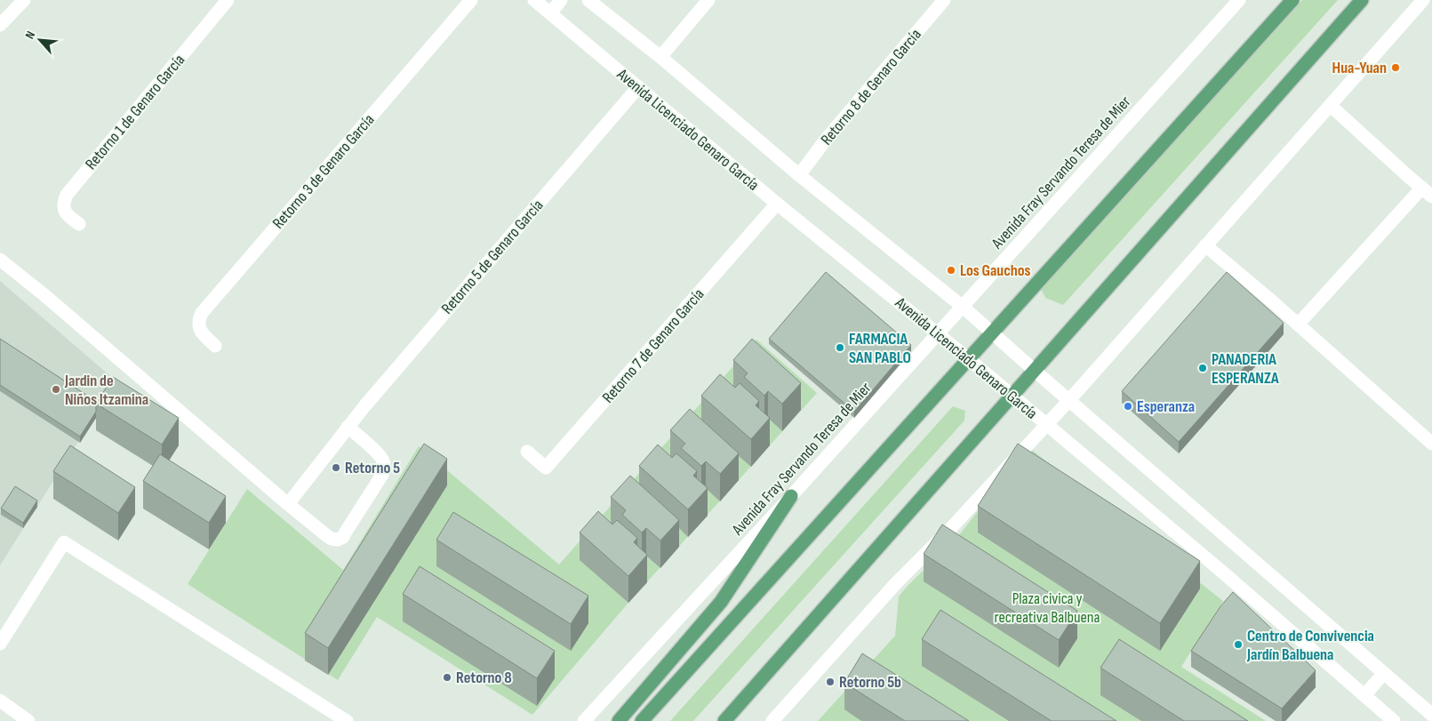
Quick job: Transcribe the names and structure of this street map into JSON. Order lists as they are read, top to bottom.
{
  "streets": {
    "street": [
      "Retorno 8 de Genaro García",
      "Retorno 1 de Genaro García",
      "Avenida Licenciado Genaro García",
      "Retorno 3 de Genaro García",
      "Avenida Fray Servando Teresa de Mier",
      "Retorno 5 de Genaro García",
      "Retorno 7 de Genaro García"
    ]
  },
  "crossings": [
    ["Avenida Licenciado Genaro García", "Avenida Fray Servando Teresa de Mier"],
    ["Avenida Licenciado Genaro García", "Retorno 5 de Genaro García"],
    ["Avenida Licenciado Genaro García", "Retorno 7 de Genaro García"]
  ],
  "parks": ["Plaza civica y recreativa Balbuena"],
  "places": [
    "Hua-Yuan",
    "Los Gauchos",
    "FARMACIA SAN PABLO",
    "PANADERIA ESPERANZA",
    "Jardin de Niños Itzamina",
    "Esperanza",
    "Retorno 5",
    "Centro de Convivencia Jardín Balbuena",
    "Retorno 8",
    "Retorno 5b"
  ],
  "north": "top left"
}
